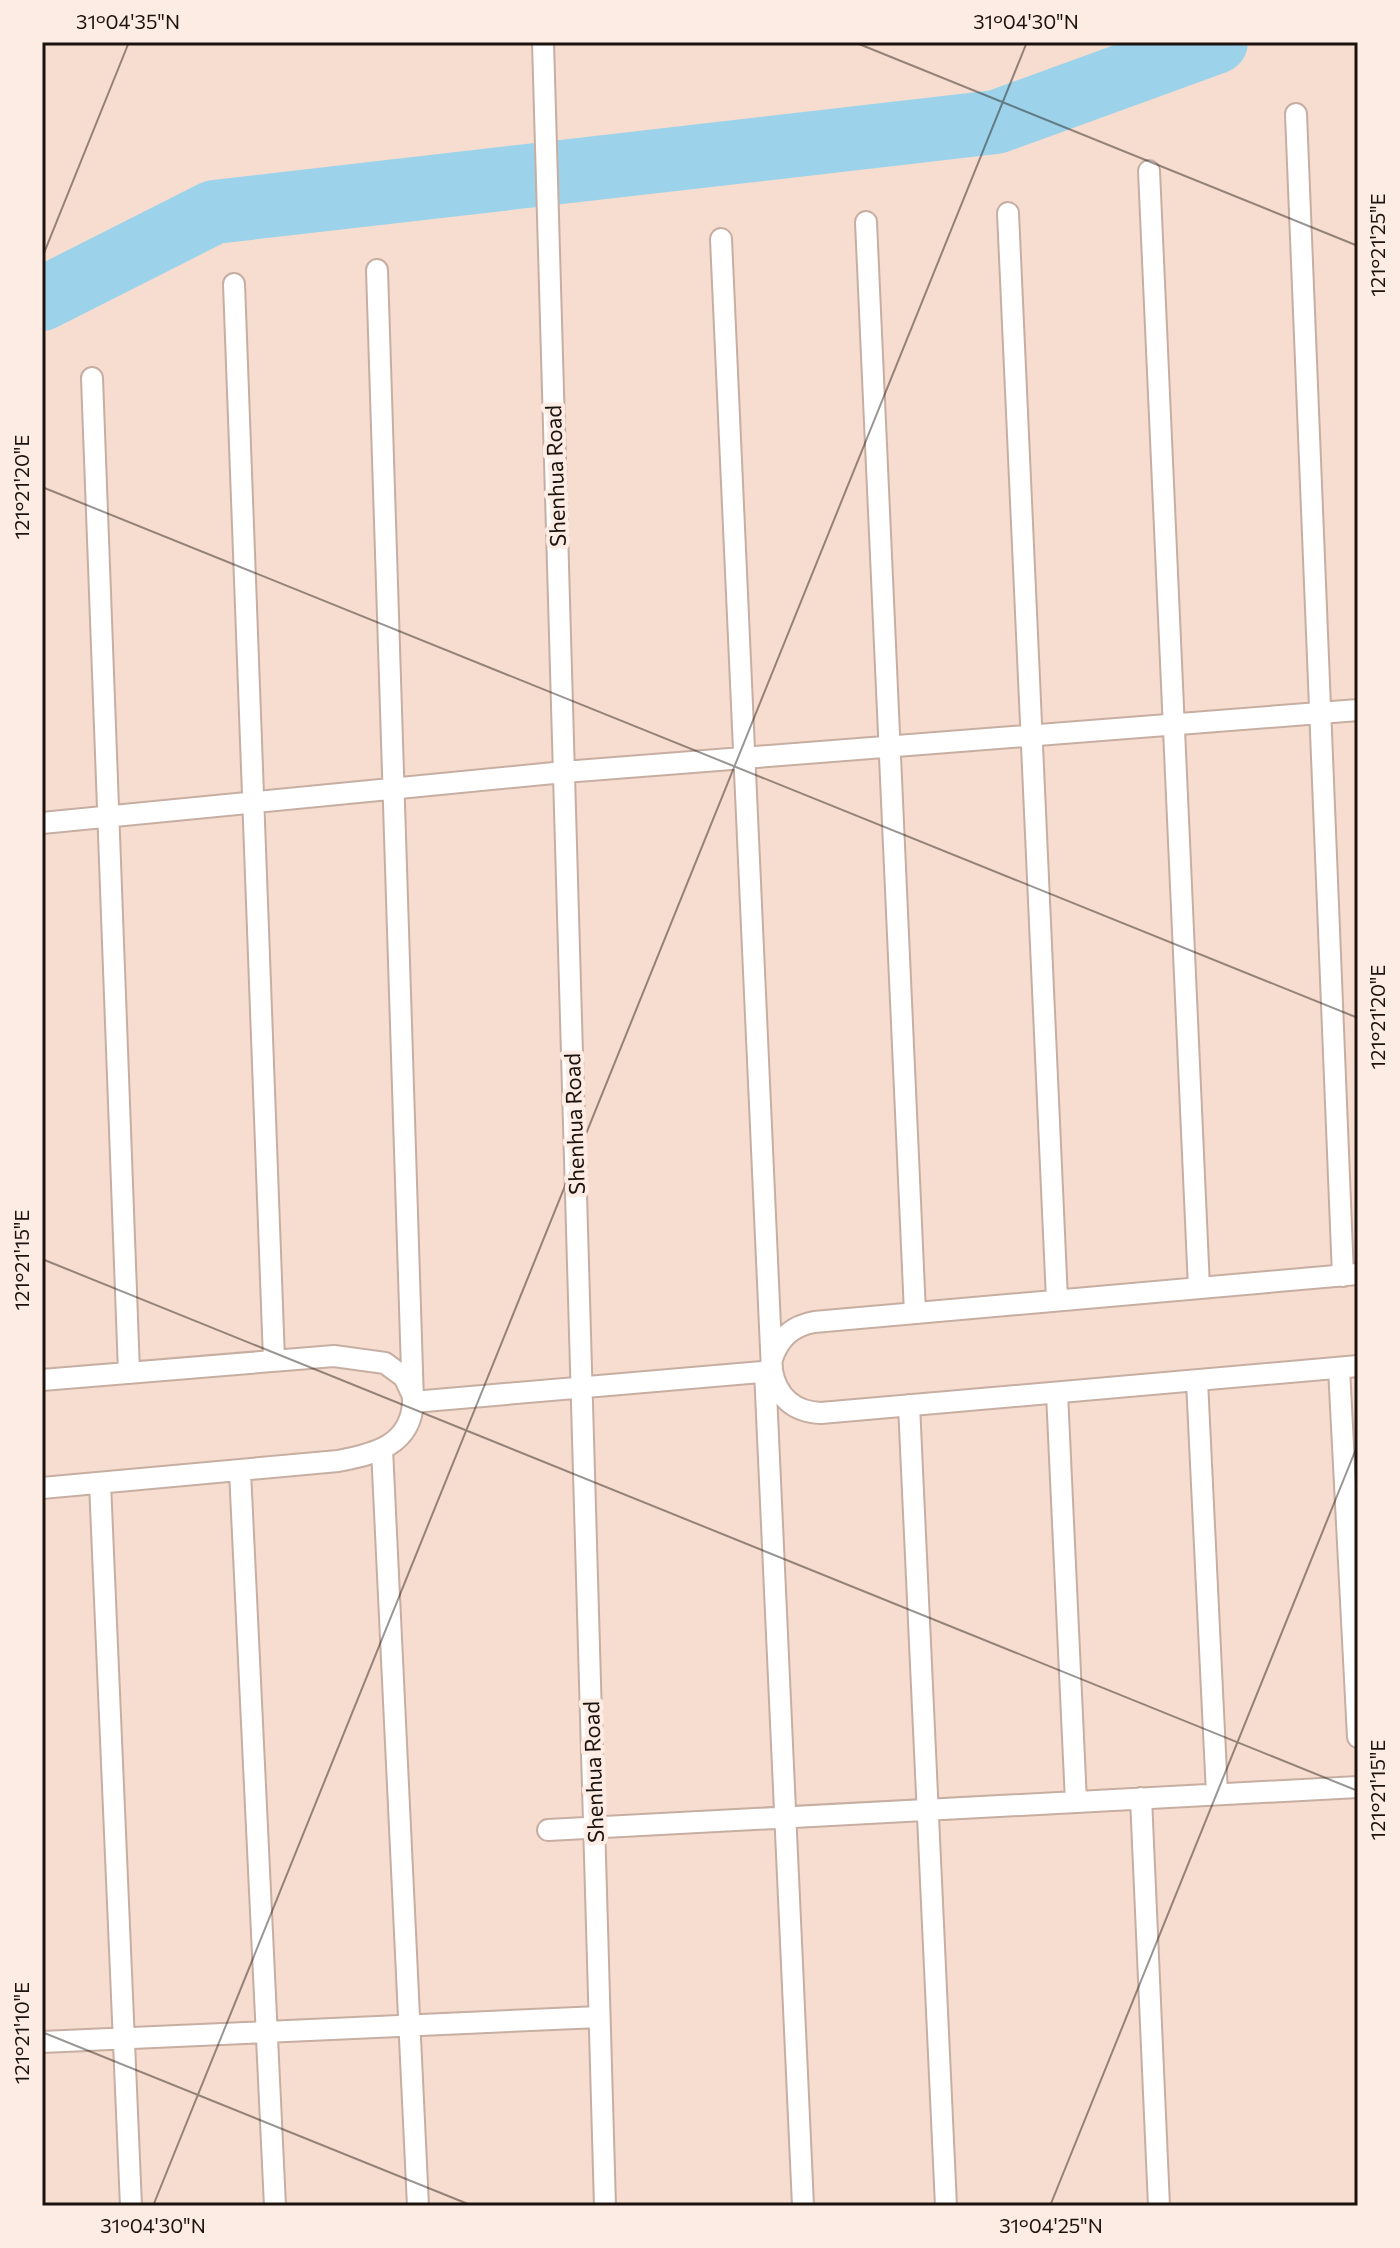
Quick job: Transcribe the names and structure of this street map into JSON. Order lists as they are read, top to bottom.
{
  "streets": {
    "lane": ["Shenhua Road"]
  },
  "coordinates": [
    "31°04'35\"N",
    "31°04'30\"N",
    "121°21'25\"E",
    "121°21'20\"E",
    "121°21'15\"E",
    "121°21'10\"E",
    "31°04'25\"N"
  ]
}
